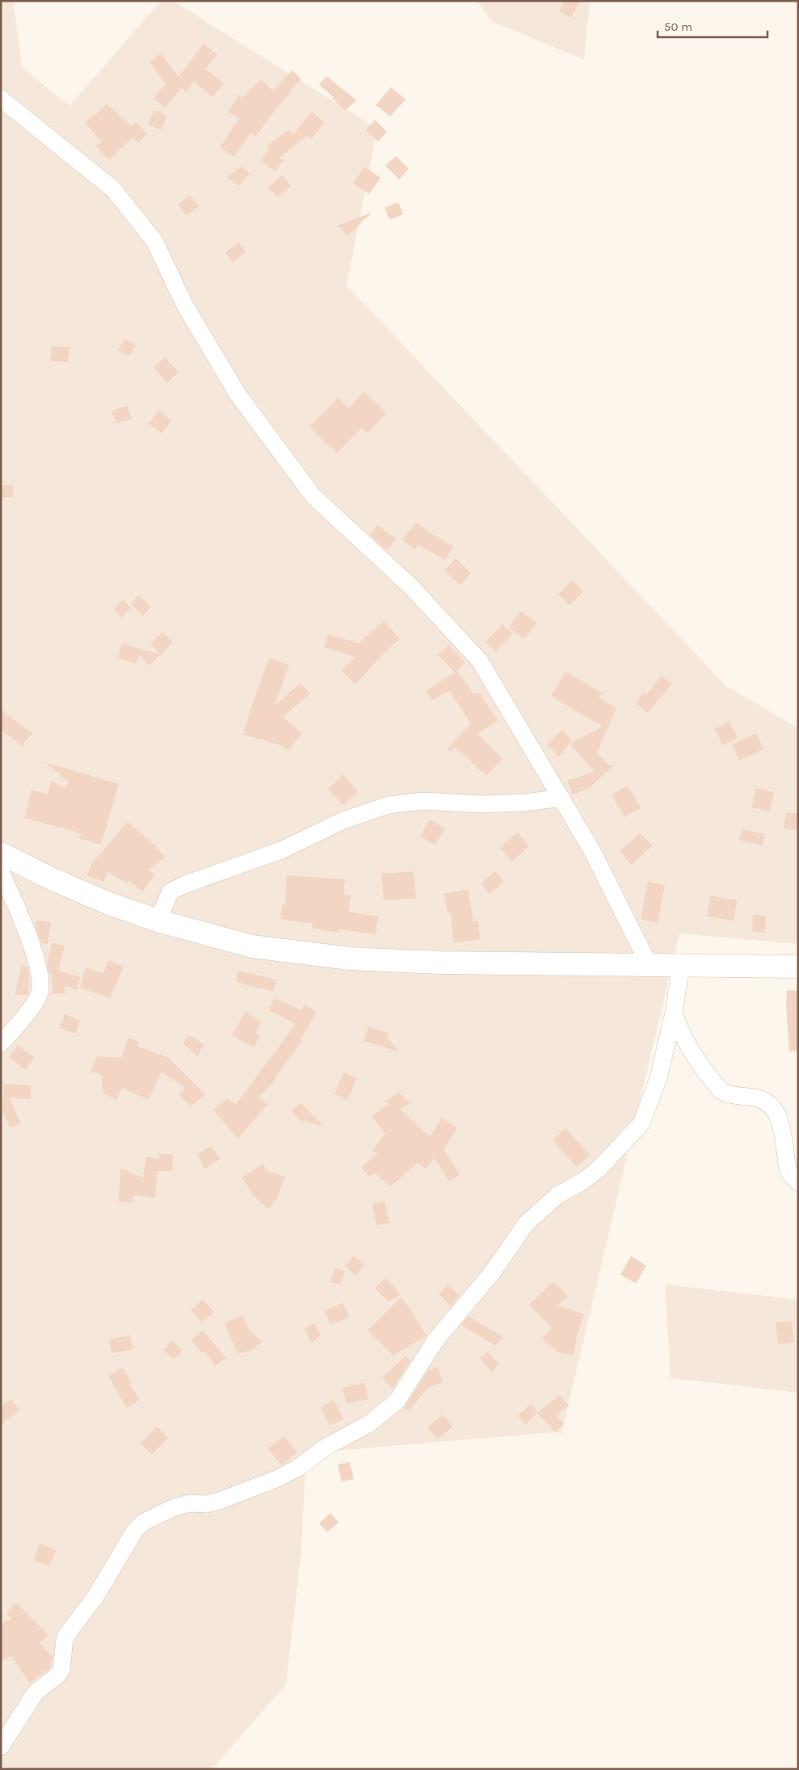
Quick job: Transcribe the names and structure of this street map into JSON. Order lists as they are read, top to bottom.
{
  "scale_bar": "50 m"
}
